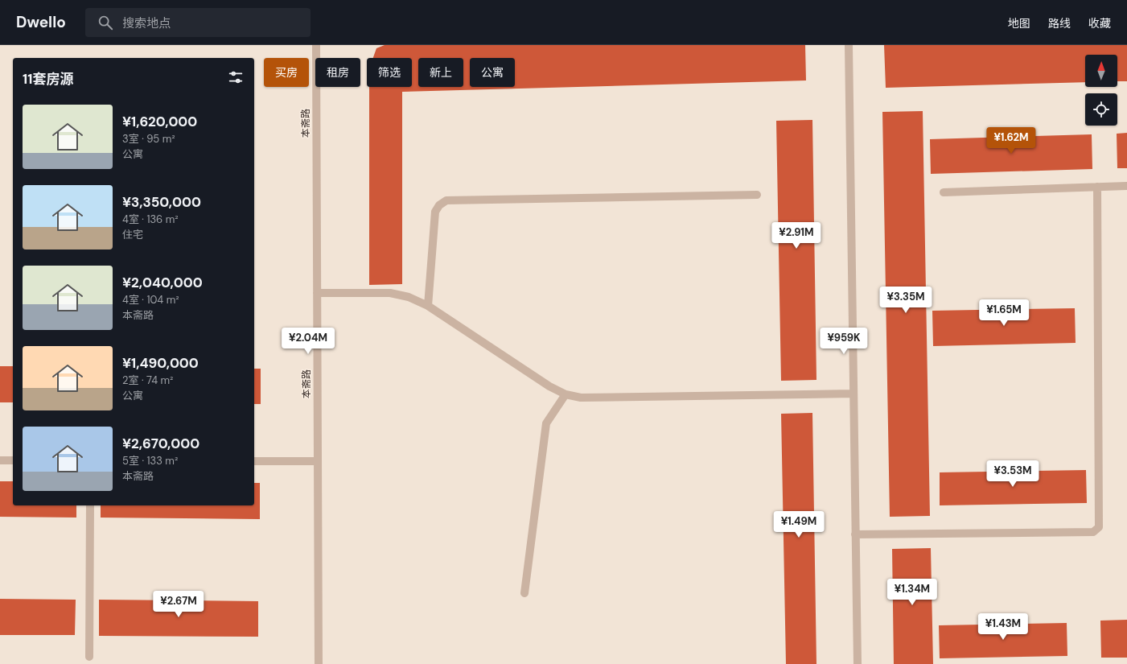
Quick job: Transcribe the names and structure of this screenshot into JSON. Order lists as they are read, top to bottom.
{
  "streets": {
    "street": ["本斋路"]
  },
  "north": "top",
  "page": {
    "header": "Dwello",
    "search": "搜索地点",
    "nav": ["地图", "路线", "收藏"],
    "chip": [
      "买房",
      "租房",
      "筛选",
      "新上",
      "公寓"
    ],
    "heading": "11套房源",
    "list": [
      {
        "name": "¥1,620,000",
        "note": "3室 · 95 m² · 公寓"
      },
      {
        "name": "¥3,350,000",
        "note": "4室 · 136 m² · 住宅"
      },
      {
        "name": "¥2,040,000",
        "note": "4室 · 104 m² · 本斋路"
      },
      {
        "name": "¥1,490,000",
        "note": "2室 · 74 m² · 公寓"
      },
      {
        "name": "¥2,670,000",
        "note": "5室 · 133 m² · 本斋路"
      }
    ],
    "price": [
      "¥1.62M",
      "¥2.91M",
      "¥3.35M",
      "¥1.65M",
      "¥2.04M",
      "¥959K",
      "¥3.53M",
      "¥1.49M",
      "¥1.34M",
      "¥2.67M",
      "¥1.43M"
    ]
  }
}
